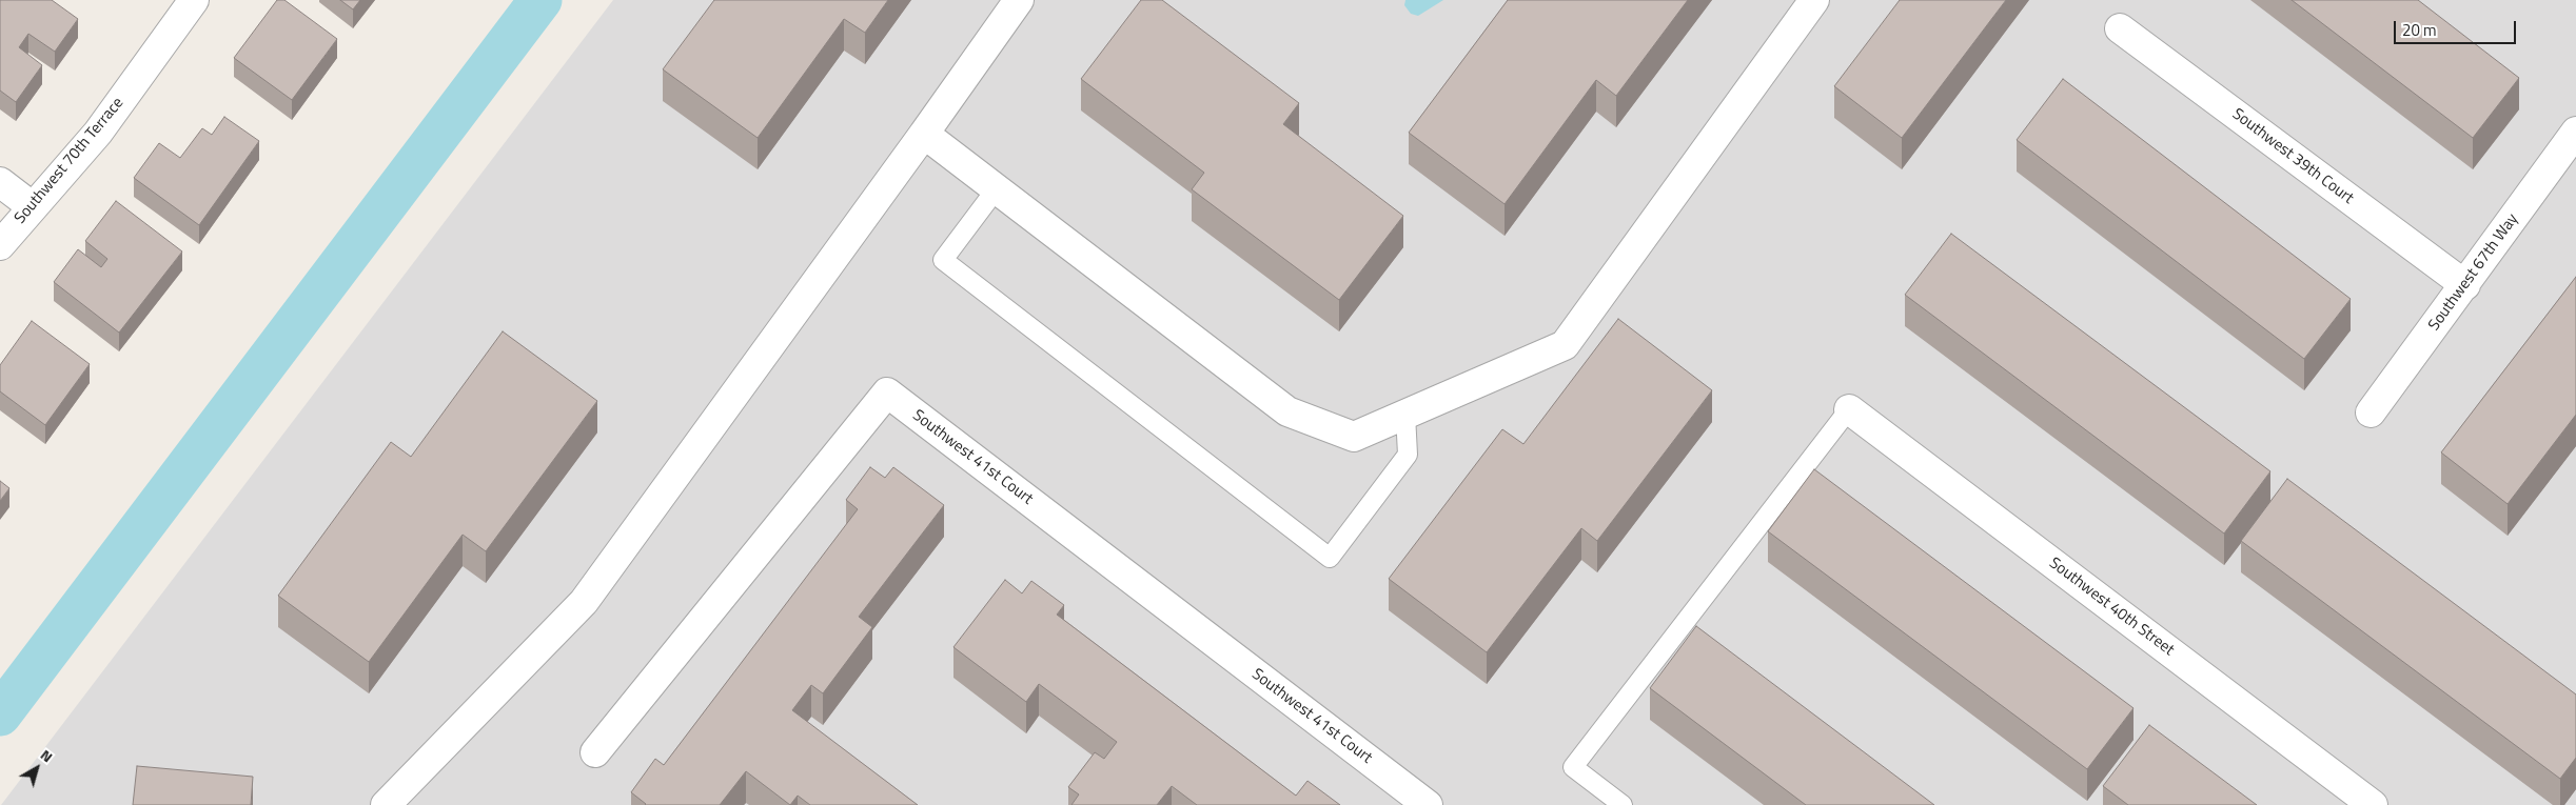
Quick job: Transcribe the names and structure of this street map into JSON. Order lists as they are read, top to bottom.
{
  "streets": {
    "street": [
      "Southwest 39th Court",
      "Southwest 70th Terrace",
      "Southwest 67th Way",
      "Southwest 41st Court",
      "Southwest 40th Street"
    ]
  },
  "crossings": [
    ["Southwest 39th Court", "Southwest 67th Way"]
  ],
  "scale_bar": "20 m",
  "north": "top right"
}
